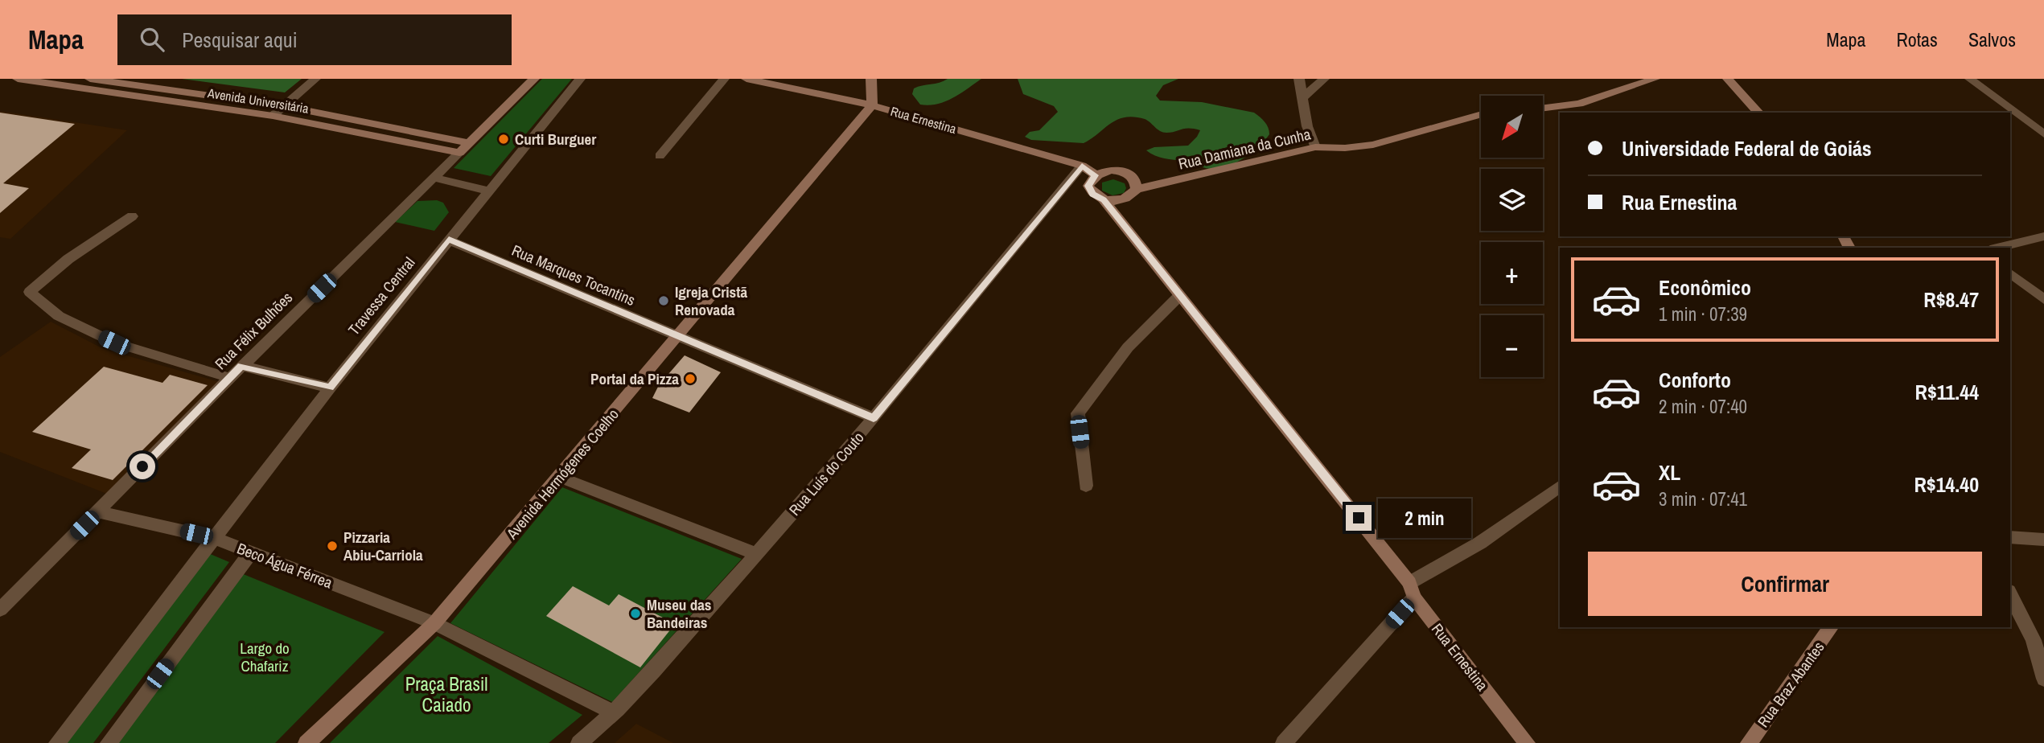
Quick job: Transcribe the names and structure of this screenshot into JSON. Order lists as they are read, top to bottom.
{
  "streets": {
    "street": [
      "Avenida Universitária",
      "Rua Ernestina",
      "Rua Damiana da Cunha",
      "Rua Marques Tocantins",
      "Travessa Central",
      "Rua Félix Bulhões",
      "Avenida Hermógenes Coelho",
      "Rua Luís do Couto",
      "Beco Água Férrea",
      "Rua Braz Abantes"
    ]
  },
  "crossings": [
    ["Avenida Universitária", "Rua Félix Bulhões"],
    ["Rua Ernestina", "Rua Damiana da Cunha"],
    ["Rua Ernestina", "Avenida Hermógenes Coelho"],
    ["Rua Ernestina", "Rua Luís do Couto"],
    ["Rua Marques Tocantins", "Travessa Central"],
    ["Rua Marques Tocantins", "Avenida Hermógenes Coelho"],
    ["Rua Marques Tocantins", "Rua Luís do Couto"],
    ["Travessa Central", "Beco Água Férrea"],
    ["Rua Félix Bulhões", "Beco Água Férrea"],
    ["Avenida Hermógenes Coelho", "Beco Água Férrea"],
    ["Rua Luís do Couto", "Beco Água Férrea"]
  ],
  "parks": ["Largo do Chafariz", "Praça Brasil Caiado"],
  "places": [
    "Curti Burguer",
    "Igreja Cristã Renovada",
    "Portal da Pizza",
    "Pizzaria Abiu-Carriola",
    "Museu das Bandeiras"
  ],
  "north": "bottom left",
  "page": {
    "header": "Mapa",
    "search": "Pesquisar aqui",
    "nav": ["Mapa", "Rotas", "Salvos"],
    "map_buttons": ["+", "−"],
    "banner": ["Universidade Federal de Goiás", "Rua Ernestina"],
    "list": [
      {
        "name": "Econômico",
        "note": "1 min · 07:39",
        "value": "R$8.47"
      },
      {
        "name": "Conforto",
        "note": "2 min · 07:40",
        "value": "R$11.44"
      },
      {
        "name": "XL",
        "note": "3 min · 07:41",
        "value": "R$14.40"
      }
    ],
    "bubble": "2 min",
    "buttons": "Confirmar"
  }
}
